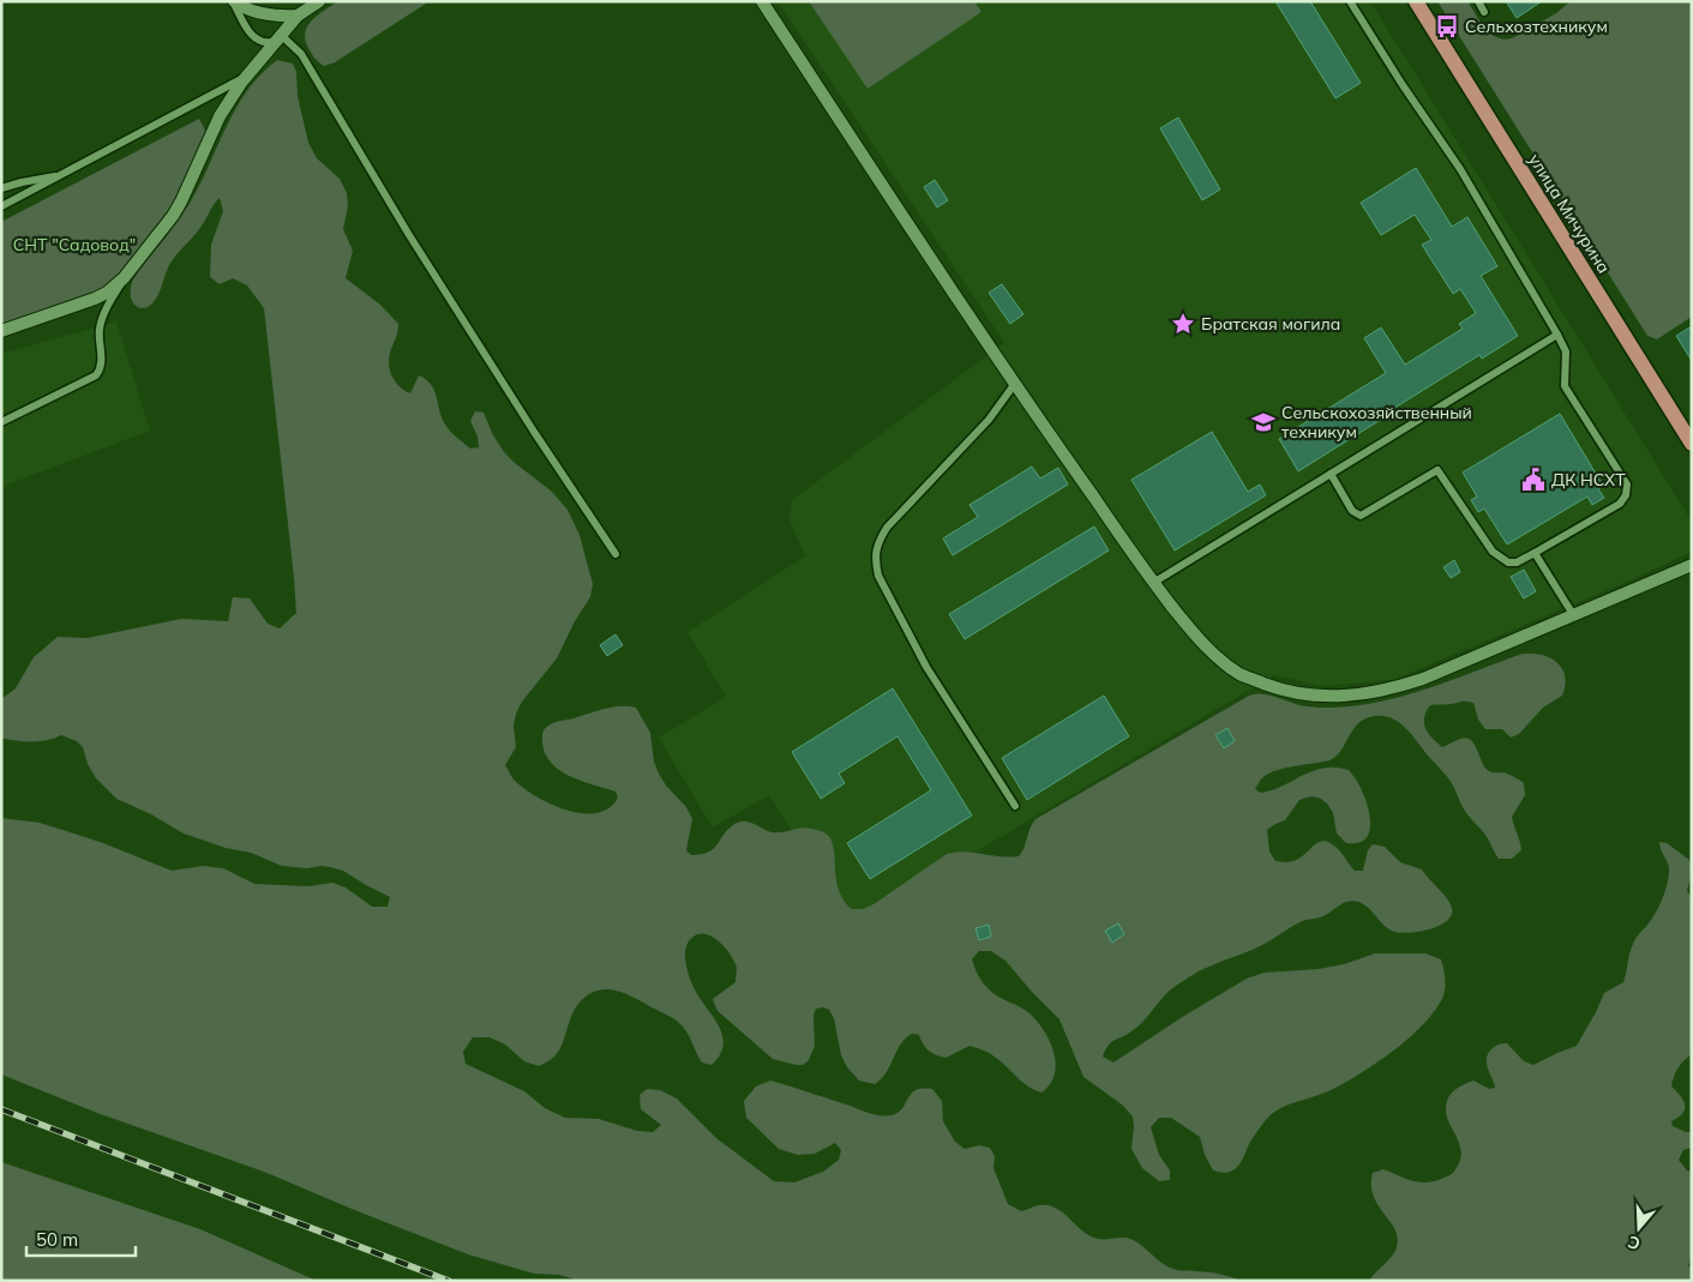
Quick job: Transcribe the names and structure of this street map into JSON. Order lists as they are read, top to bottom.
{
  "streets": {
    "main road": ["улица Мичурина"]
  },
  "parks": ["СНТ \"Садовод\""],
  "places": {
    "bus stop": ["Сельхозтехникум"],
    "place": ["Братская могила"],
    "school or university": ["Сельскохозяйственный техникум"],
    "public building": ["ДК НСХТ"]
  },
  "scale_bar": "50 m",
  "north": "bottom"
}
